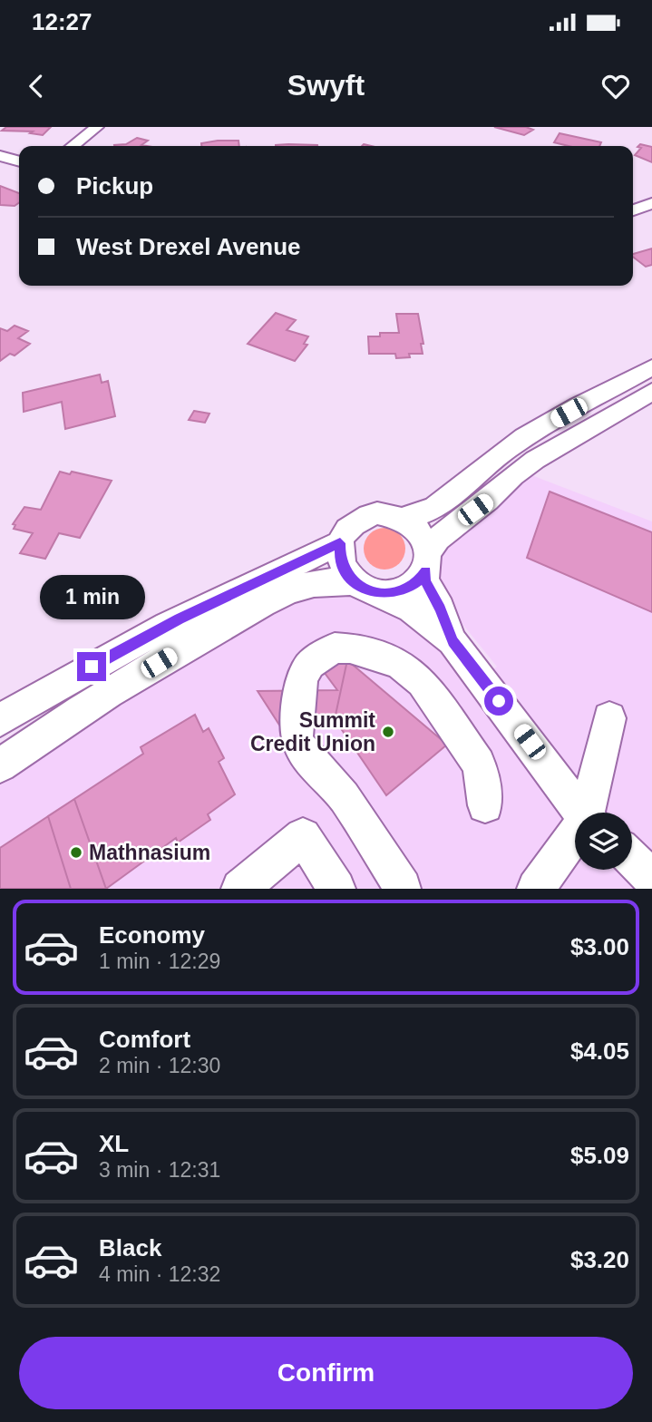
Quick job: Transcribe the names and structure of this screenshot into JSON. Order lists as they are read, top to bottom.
{
  "places": ["Summit Credit Union", "Mathnasium"],
  "page": {
    "status": "12:27",
    "header": "Swyft",
    "banner": ["Pickup", "West Drexel Avenue"],
    "bubble": "1 min",
    "list": [
      {
        "name": "Economy",
        "note": "1 min · 12:29",
        "value": "$3.00"
      },
      {
        "name": "Comfort",
        "note": "2 min · 12:30",
        "value": "$4.05"
      },
      {
        "name": "XL",
        "note": "3 min · 12:31",
        "value": "$5.09"
      },
      {
        "name": "Black",
        "note": "4 min · 12:32",
        "value": "$3.20"
      }
    ],
    "buttons": "Confirm"
  }
}
